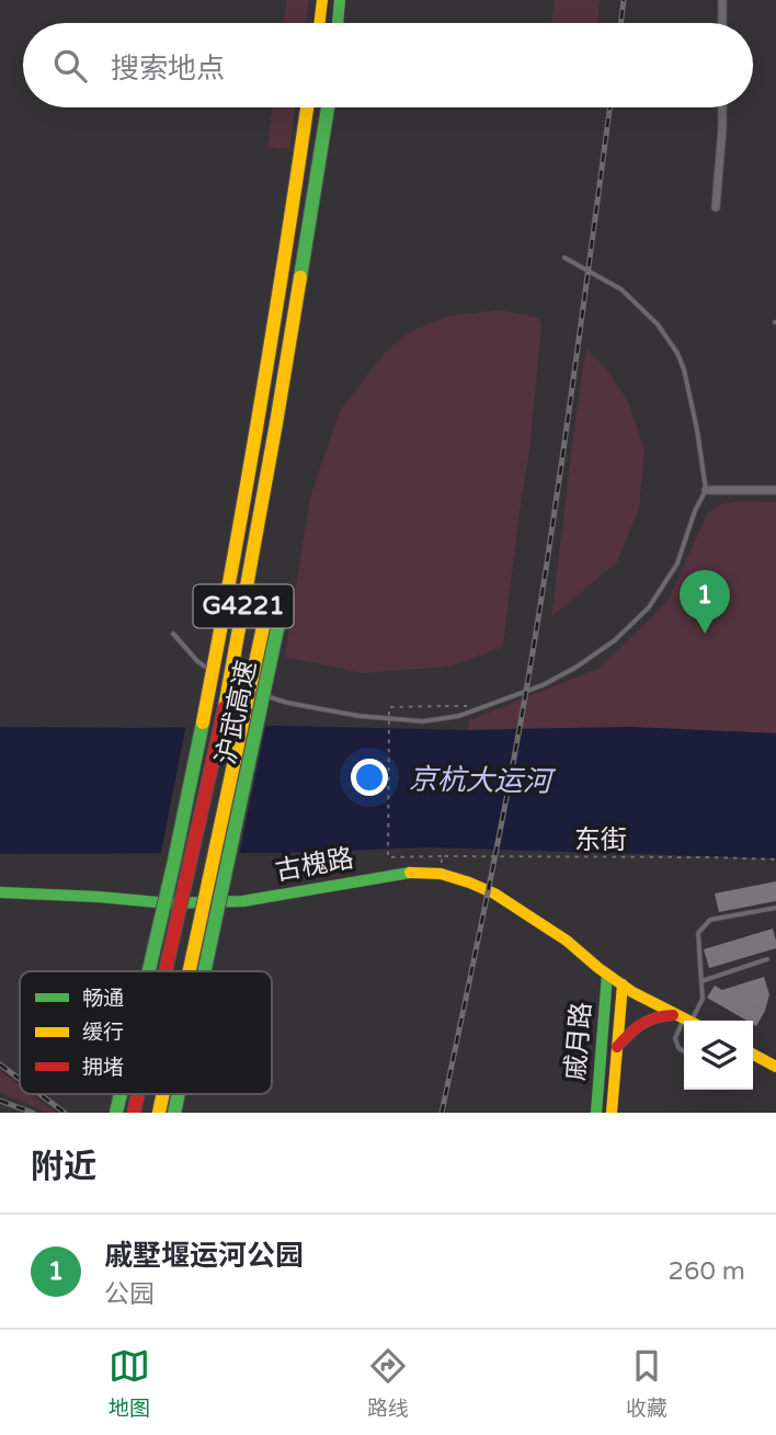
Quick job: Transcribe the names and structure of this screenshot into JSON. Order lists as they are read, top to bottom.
{
  "streets": {
    "main road": [
      "G4221",
      "沪武高速",
      "古槐路",
      "戚月路"
    ],
    "path": ["东街"]
  },
  "crossings": [
    ["古槐路", "戚月路"]
  ],
  "water": ["京杭大运河"],
  "legend": ["畅通", "缓行", "拥堵"],
  "page": {
    "search": "搜索地点",
    "pins": "1",
    "heading": "附近",
    "list": [
      {
        "mark": "1",
        "name": "戚墅堰运河公园",
        "note": "公园",
        "value": "260 m"
      }
    ],
    "nav": ["地图", "路线", "收藏"]
  }
}
